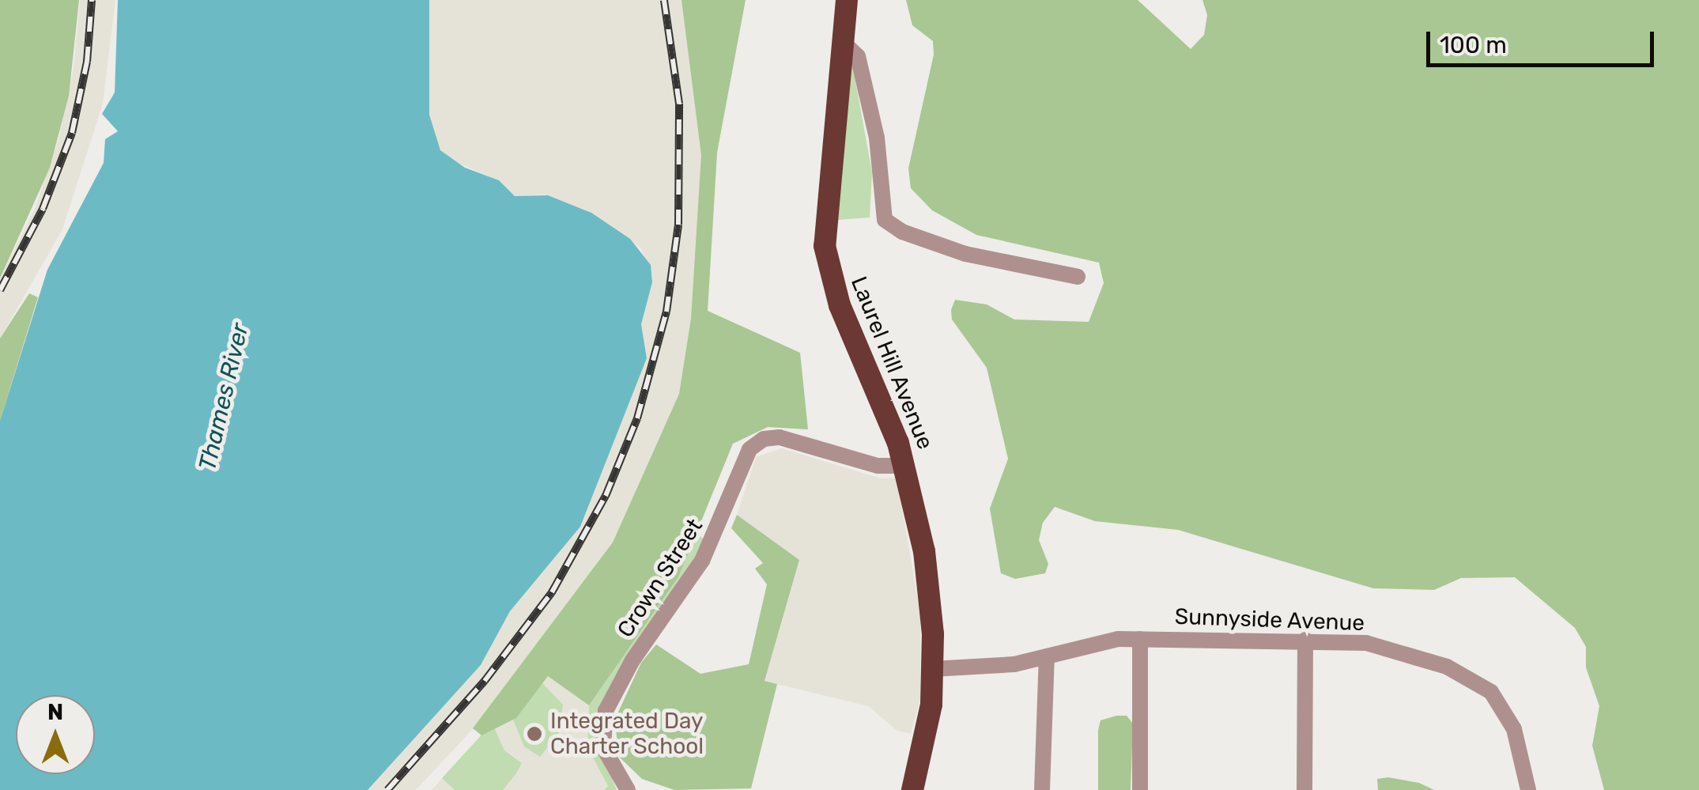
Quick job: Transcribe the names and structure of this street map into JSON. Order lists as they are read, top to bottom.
{
  "streets": {
    "highway": ["Laurel Hill Avenue"],
    "street": ["Crown Street", "Sunnyside Avenue"]
  },
  "crossings": [
    ["Laurel Hill Avenue", "Crown Street"],
    ["Laurel Hill Avenue", "Sunnyside Avenue"]
  ],
  "water": ["Thames River"],
  "places": ["Integrated Day Charter School"],
  "scale_bar": "100 m",
  "north": "top"
}
